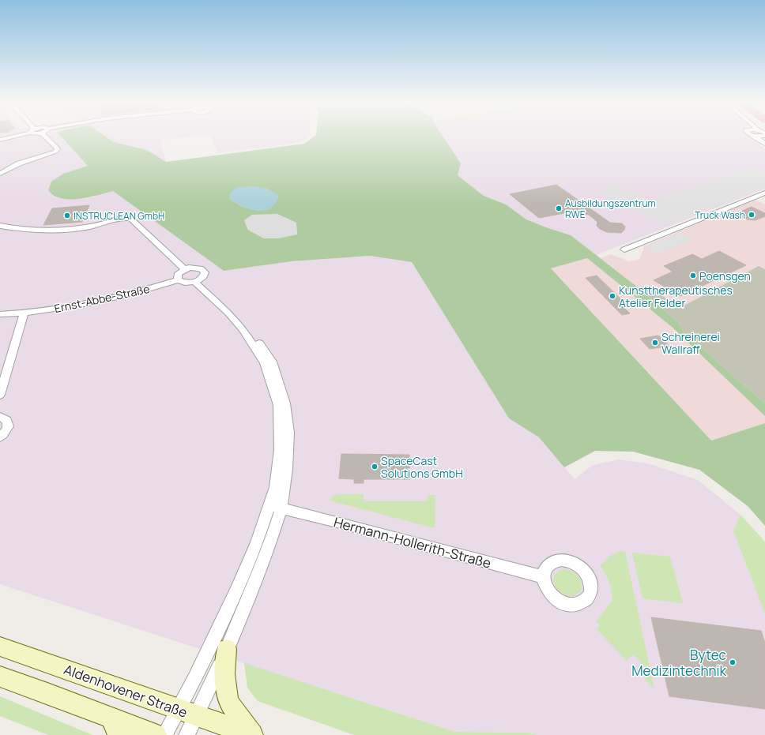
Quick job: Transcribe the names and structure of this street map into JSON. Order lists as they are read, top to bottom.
{
  "streets": {
    "main road": ["Aldenhovener Straße"],
    "street": ["Ernst-Abbe-Straße", "Hermann-Hollerith-Straße"]
  },
  "places": [
    "Ausbildungszentrum RWE",
    "Truck Wash",
    "INSTRUCLEAN GmbH",
    "Poensgen",
    "Kunsttherapeutisches Atelier Felder",
    "Schreinerei Wallraff",
    "SpaceCast Solutions GmbH",
    "Bytec Medizintechnik"
  ]
}
